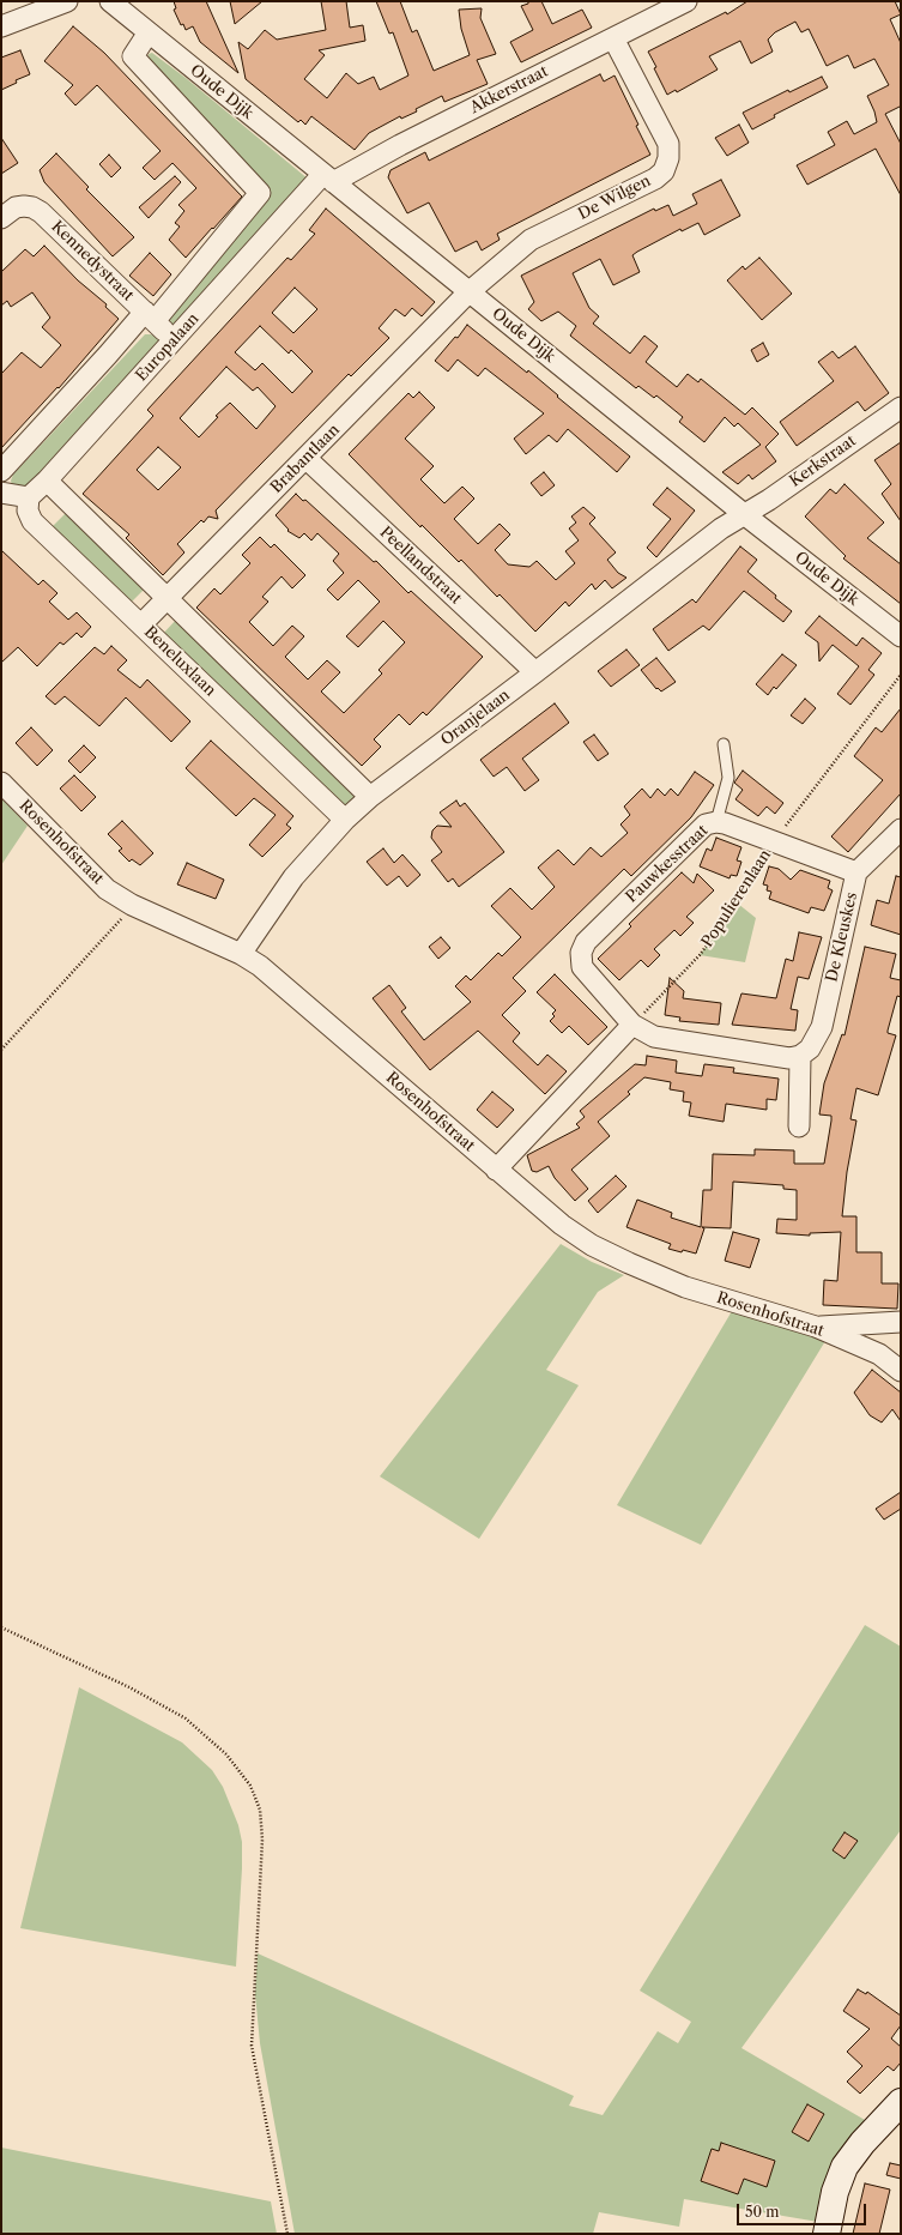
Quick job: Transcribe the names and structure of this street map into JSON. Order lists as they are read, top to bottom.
{
  "streets": {
    "street": [
      "Akkerstraat",
      "Oude Dijk",
      "De Wilgen",
      "Kennedystraat",
      "Europalaan",
      "Brabantlaan",
      "Kerkstraat",
      "Peellandstraat",
      "Beneluxlaan",
      "Oranjelaan",
      "Rosenhofstraat",
      "Pauwkesstraat",
      "De Kleuskes"
    ],
    "path": ["Populierenlaan"]
  },
  "crossings": [
    ["Akkerstraat", "Oude Dijk"],
    ["Akkerstraat", "De Wilgen"],
    ["Akkerstraat", "Europalaan"],
    ["Oude Dijk", "De Wilgen"],
    ["Oude Dijk", "Europalaan"],
    ["Oude Dijk", "Brabantlaan"],
    ["Oude Dijk", "Kerkstraat"],
    ["Oude Dijk", "Oranjelaan"],
    ["De Wilgen", "Brabantlaan"],
    ["Kennedystraat", "Europalaan"],
    ["Europalaan", "Beneluxlaan"],
    ["Brabantlaan", "Peellandstraat"],
    ["Brabantlaan", "Beneluxlaan"],
    ["Kerkstraat", "Oranjelaan"],
    ["Peellandstraat", "Oranjelaan"],
    ["Beneluxlaan", "Oranjelaan"],
    ["Oranjelaan", "Rosenhofstraat"],
    ["Pauwkesstraat", "Populierenlaan"],
    ["Pauwkesstraat", "De Kleuskes"]
  ],
  "scale_bar": "50 m"
}
